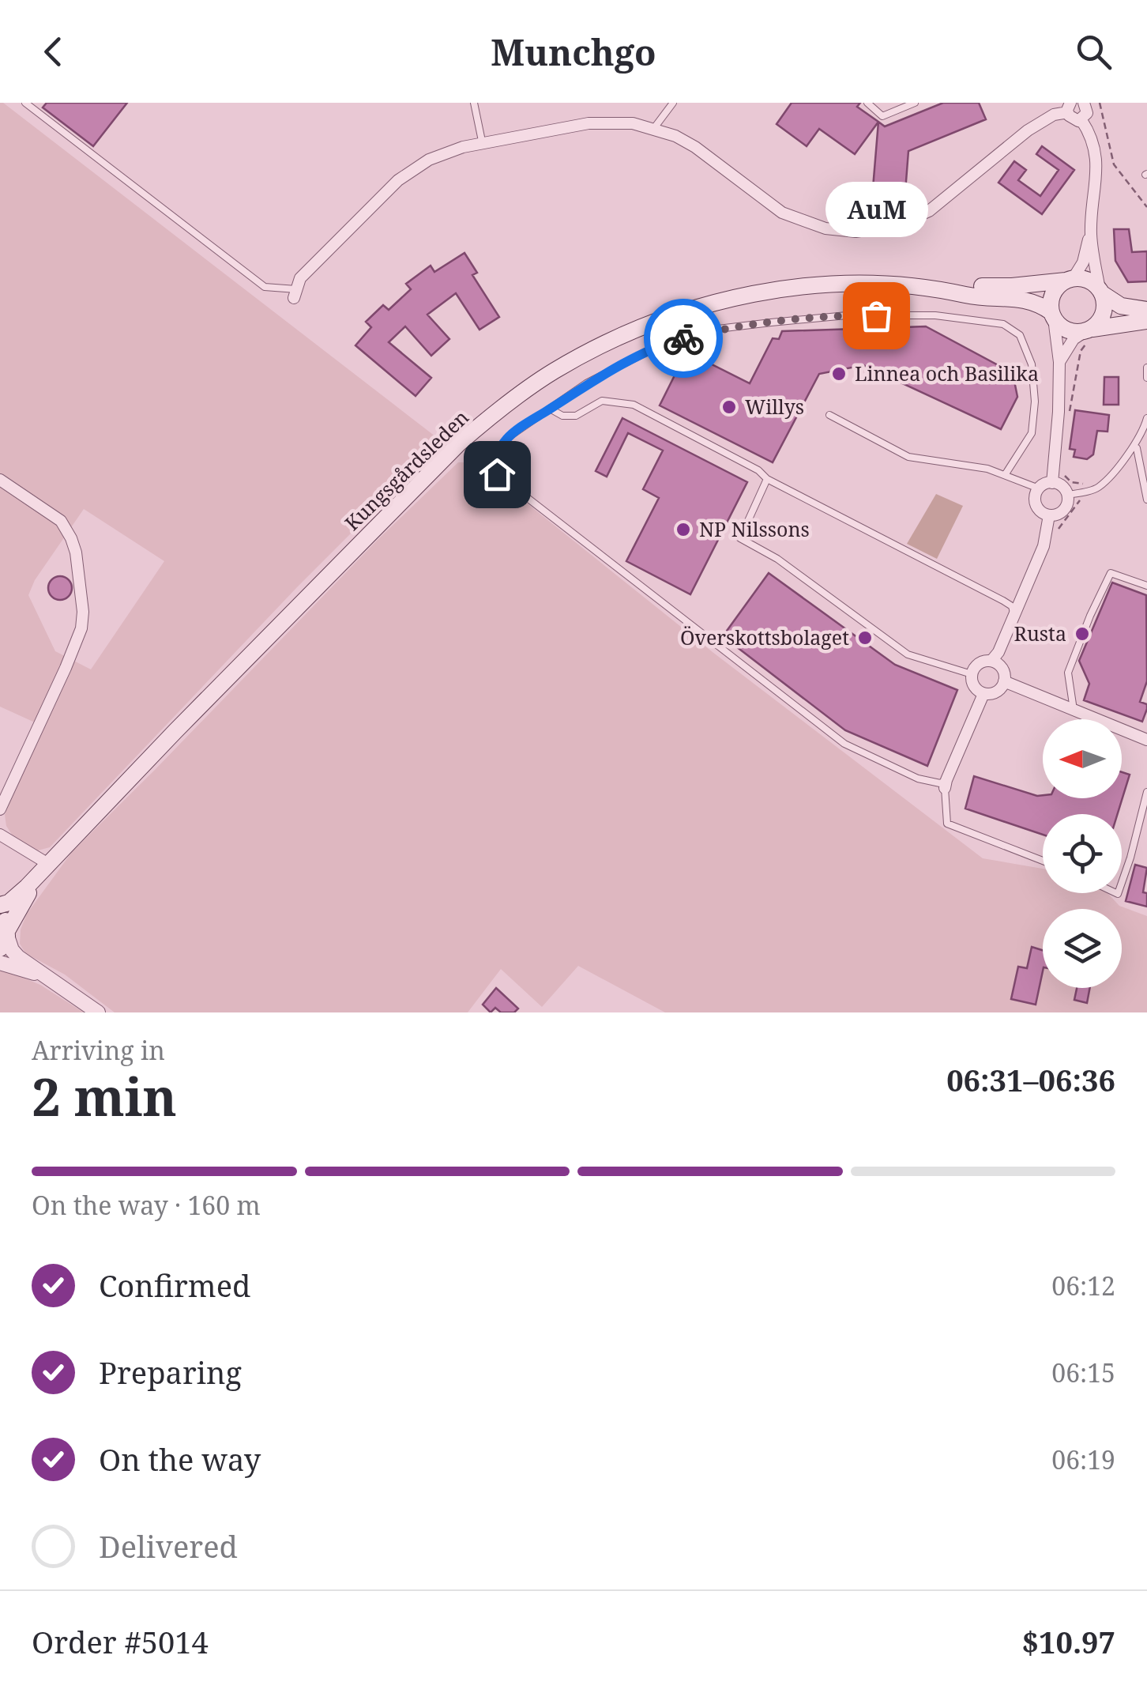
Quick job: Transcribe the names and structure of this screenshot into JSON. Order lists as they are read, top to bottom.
{
  "streets": {
    "main road": ["Kungsgårdsleden"]
  },
  "places": [
    "AuM",
    "Linnea och Basilika",
    "Willys",
    "NP Nilssons",
    "Rusta",
    "Överskottsbolaget"
  ],
  "north": "left",
  "page": {
    "header": "Munchgo",
    "bubble": "AuM",
    "heading": ["2 min", "Arriving in", "06:31–06:36"],
    "panel": ["Order #5014", "$10.97"],
    "bar": "On the way · 160 m",
    "list": [
      ["Confirmed", "06:12"],
      ["Preparing", "06:15"],
      ["On the way", "06:19"],
      "Delivered"
    ]
  }
}
